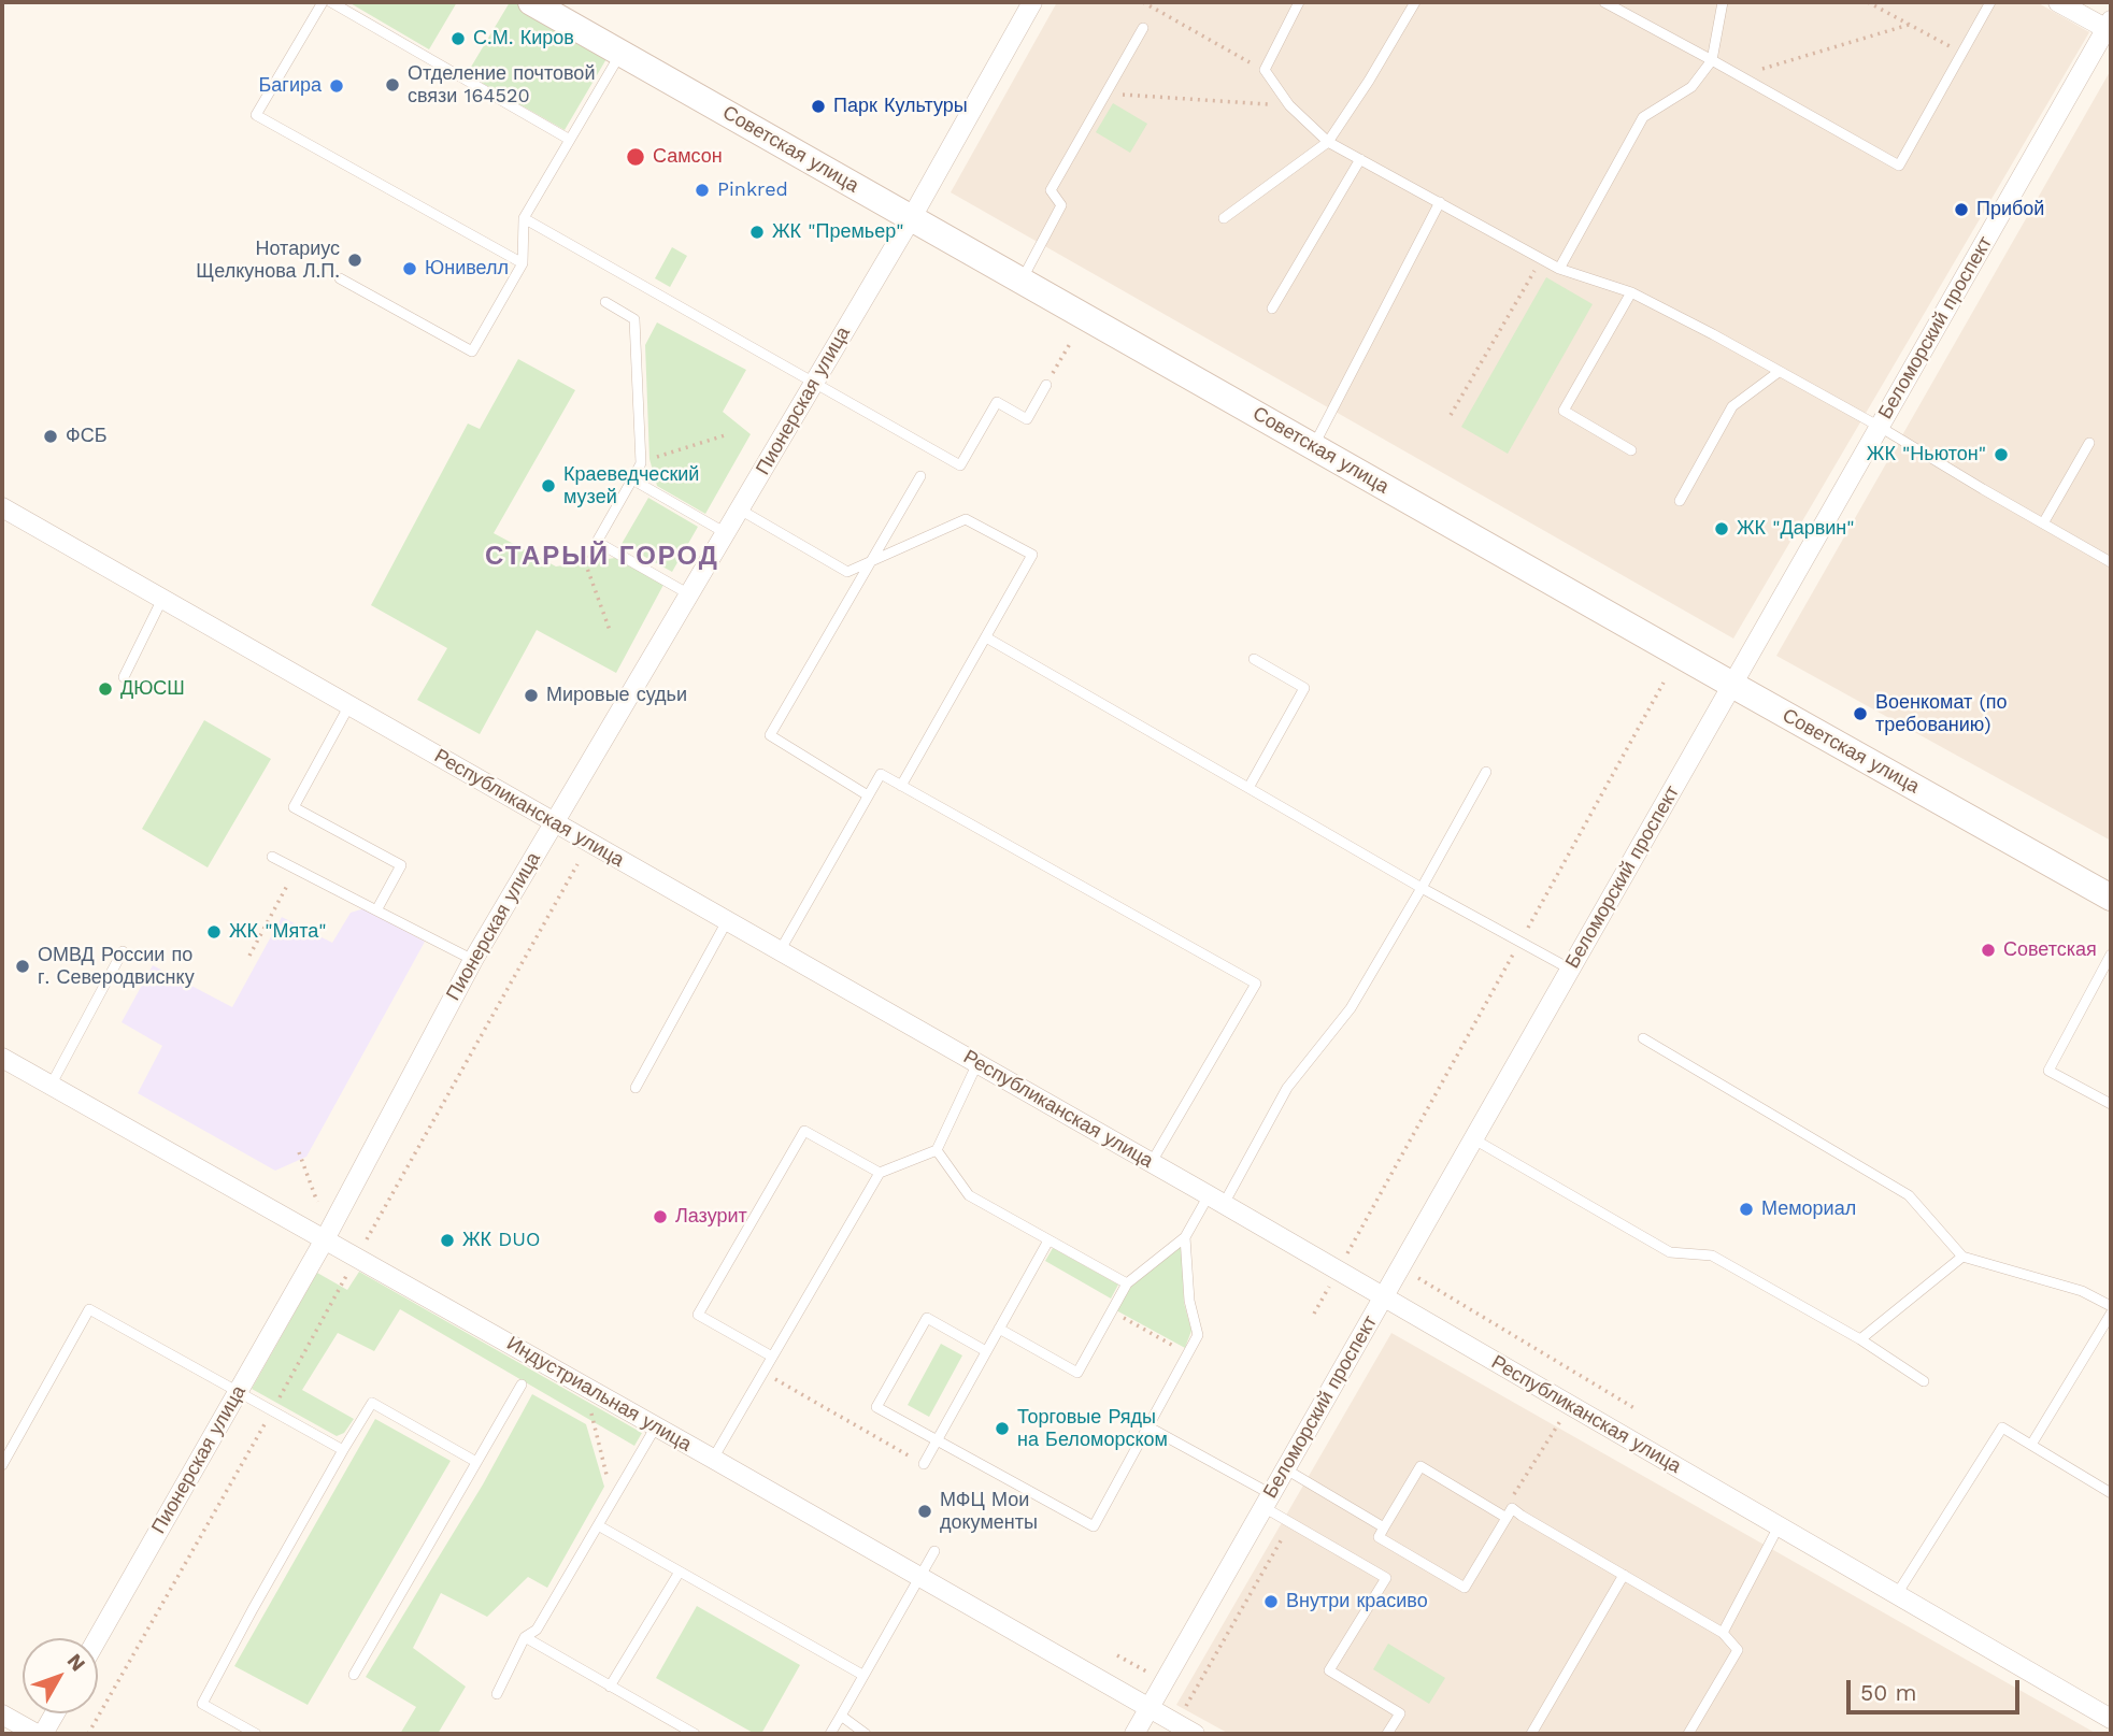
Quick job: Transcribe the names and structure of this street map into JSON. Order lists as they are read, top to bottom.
{
  "streets": {
    "street": [
      "Советская улица",
      "Беломорский проспект",
      "Пионерская улица",
      "Республиканская улица",
      "Индустриальная улица"
    ]
  },
  "crossings": [
    ["Советская улица", "Беломорский проспект"],
    ["Советская улица", "Пионерская улица"],
    ["Беломорский проспект", "Республиканская улица"],
    ["Беломорский проспект", "Индустриальная улица"],
    ["Пионерская улица", "Республиканская улица"],
    ["Пионерская улица", "Индустриальная улица"]
  ],
  "districts": ["СТАРЫЙ ГОРОД"],
  "places": [
    "С.М. Киров",
    "Отделение почтовой связи 164520",
    "Багира",
    "Парк Культуры",
    "Самсон",
    "Pinkred",
    "Прибой",
    "ЖК \"Премьер\"",
    "Нотариус Щелкунова Л.П.",
    "Юнивелл",
    "ФСБ",
    "ЖК \"Ньютон\"",
    "Краеведческий музей",
    "ЖК \"Дарвин\"",
    "ДЮСШ",
    "Мировые судьи",
    "Военкомат (по требованию)",
    "ЖК \"Мята\"",
    "Советская",
    "ОМВД России по г. Северодвиснку",
    "Мемориал",
    "Лазурит",
    "ЖК DUO",
    "Торговые Ряды на Беломорском",
    "МФЦ Мои документы",
    "Внутри красиво"
  ],
  "scale_bar": "50 m",
  "north": "top right"
}
